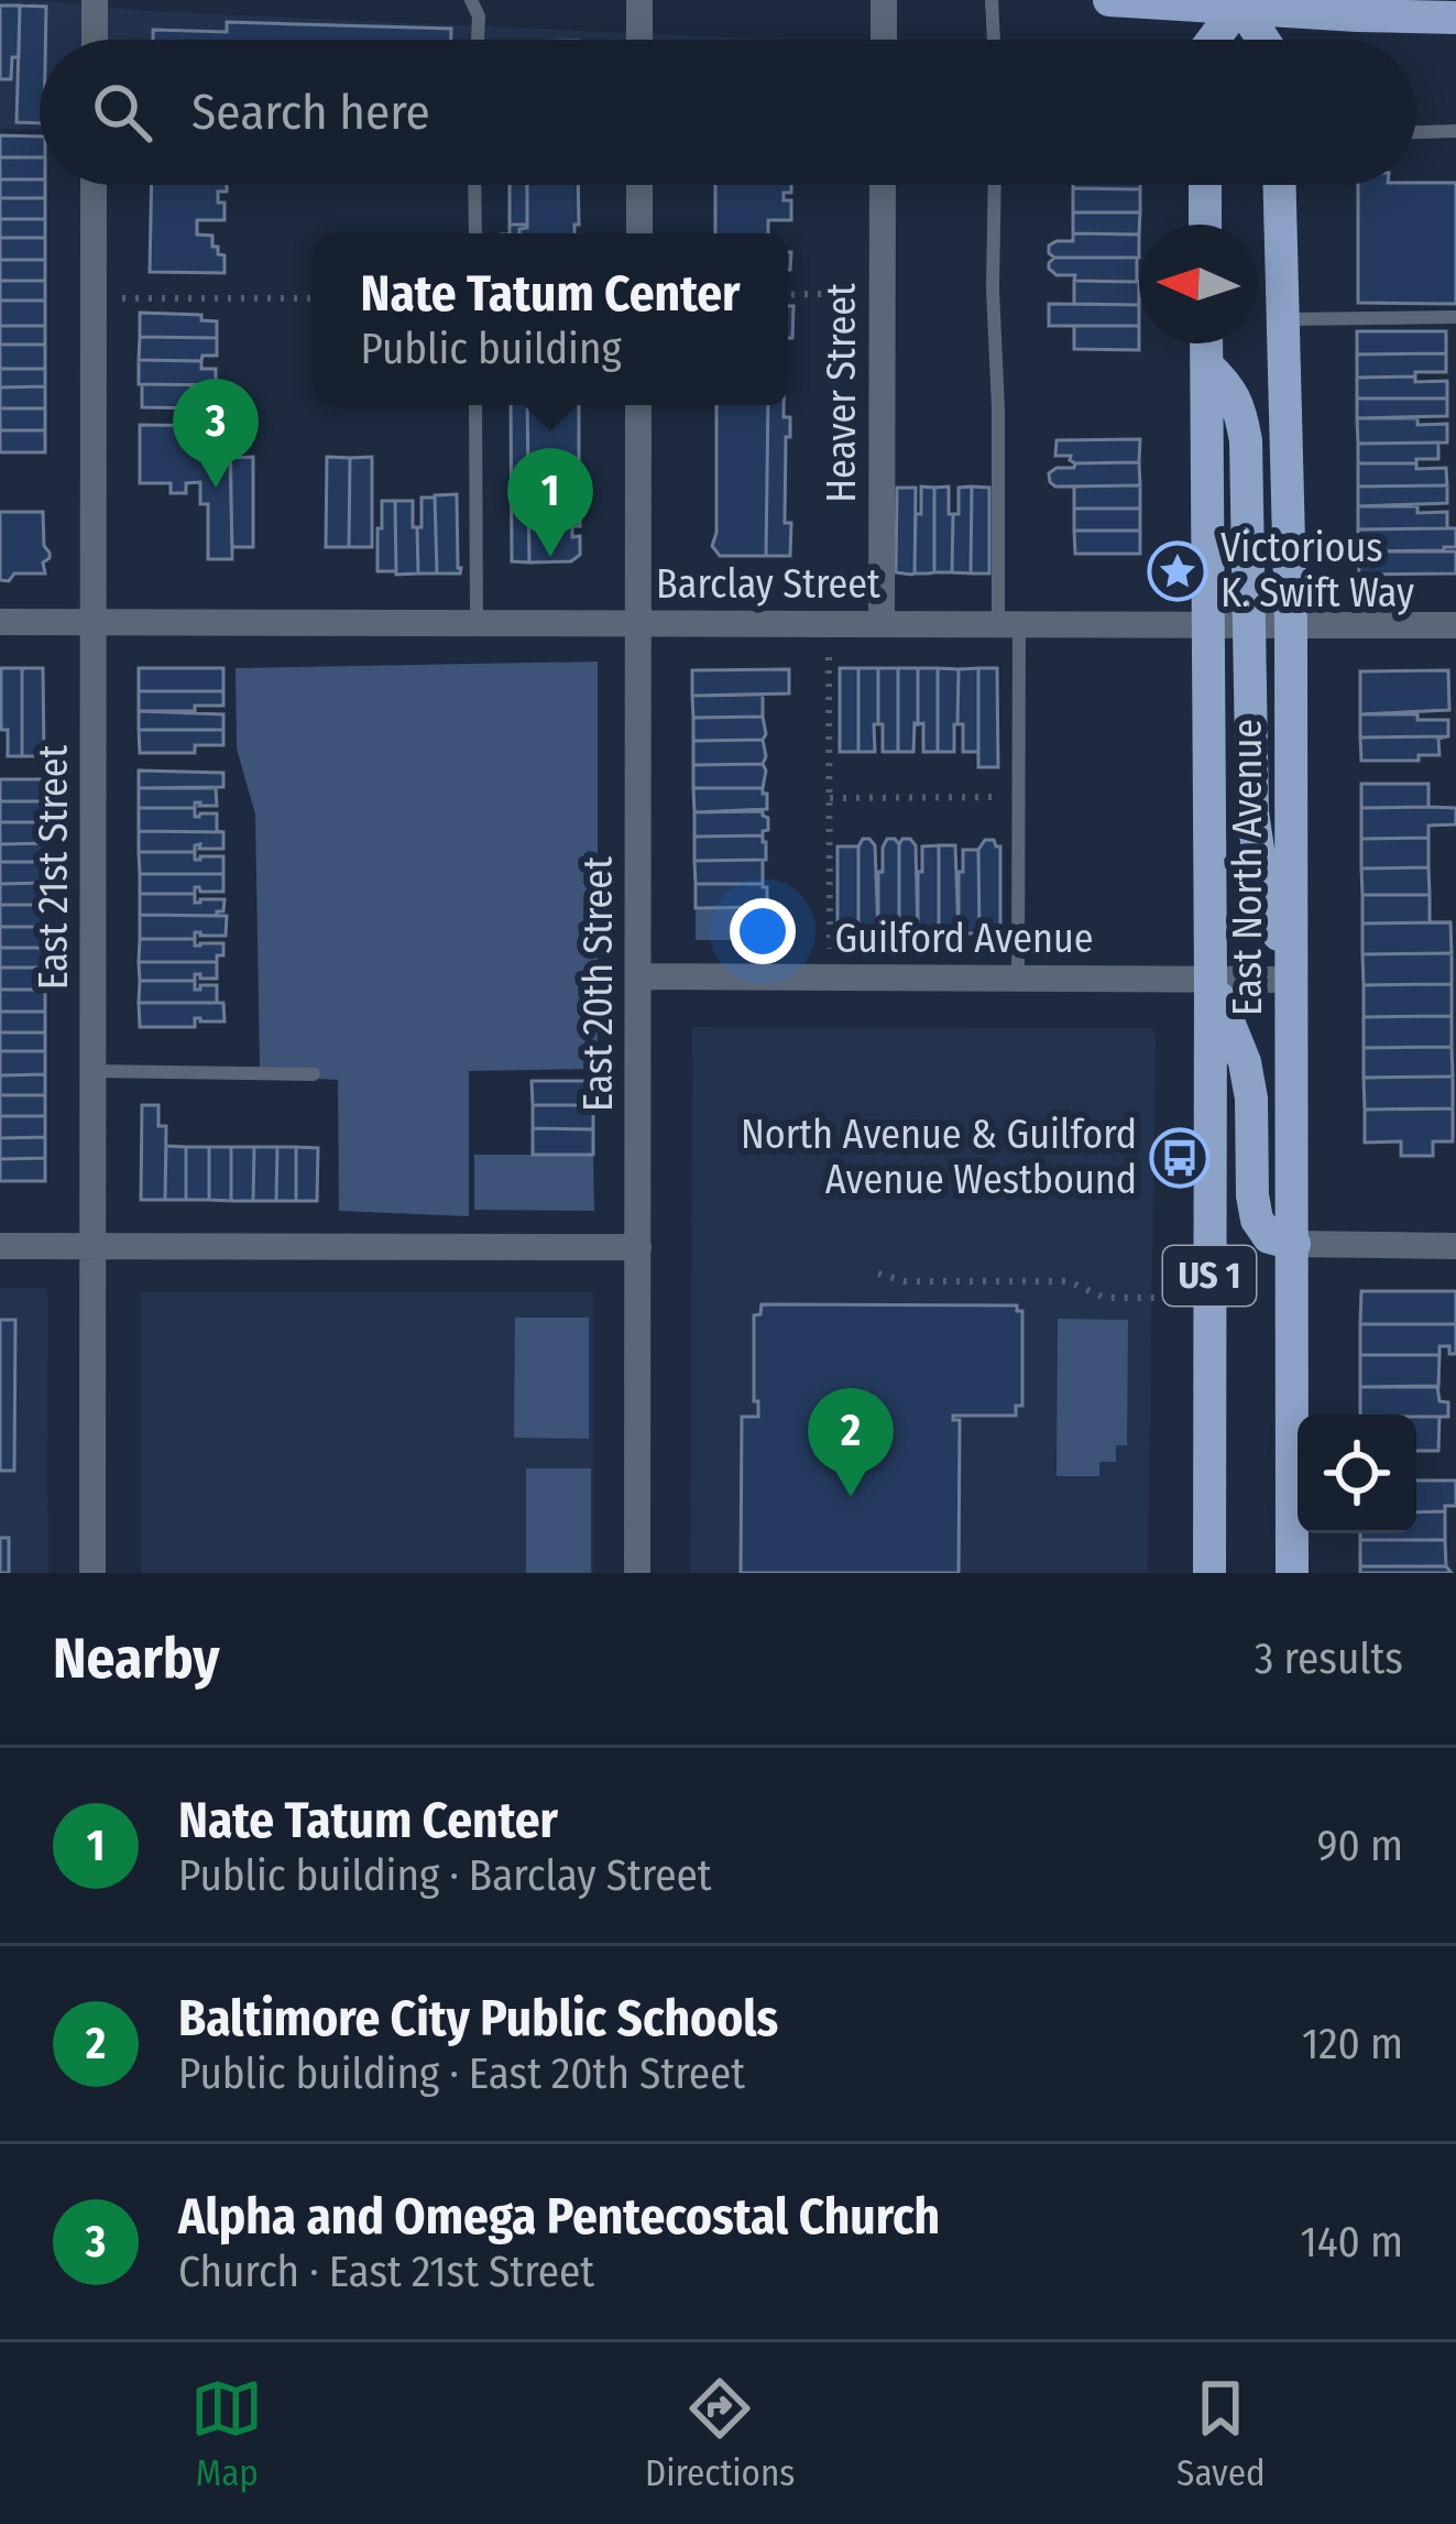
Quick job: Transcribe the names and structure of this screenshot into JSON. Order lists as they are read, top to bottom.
{
  "streets": {
    "main road": ["East North Avenue", "US 1"],
    "street": [
      "Heaver Street",
      "Barclay Street",
      "East 21st Street",
      "Guilford Avenue",
      "East 20th Street"
    ]
  },
  "crossings": [
    ["Heaver Street", "Barclay Street"],
    ["Barclay Street", "East 21st Street"],
    ["Barclay Street", "East North Avenue"],
    ["Barclay Street", "East 20th Street"],
    ["East North Avenue", "Guilford Avenue"],
    ["Guilford Avenue", "East 20th Street"]
  ],
  "places": {
    "place": ["Victorious K. Swift Way"],
    "bus stop": ["North Avenue & Guilford Avenue Westbound"]
  },
  "north": "left",
  "page": {
    "search": "Search here",
    "popup": ["Nate Tatum Center", "Public building"],
    "pins": ["3", "1", "2"],
    "heading": ["Nearby", "3 results"],
    "list": [
      {
        "mark": "1",
        "name": "Nate Tatum Center",
        "note": "Public building · Barclay Street",
        "value": "90 m"
      },
      {
        "mark": "2",
        "name": "Baltimore City Public Schools",
        "note": "Public building · East 20th Street",
        "value": "120 m"
      },
      {
        "mark": "3",
        "name": "Alpha and Omega Pentecostal Church",
        "note": "Church · East 21st Street",
        "value": "140 m"
      }
    ],
    "nav": ["Map", "Directions", "Saved"]
  }
}
